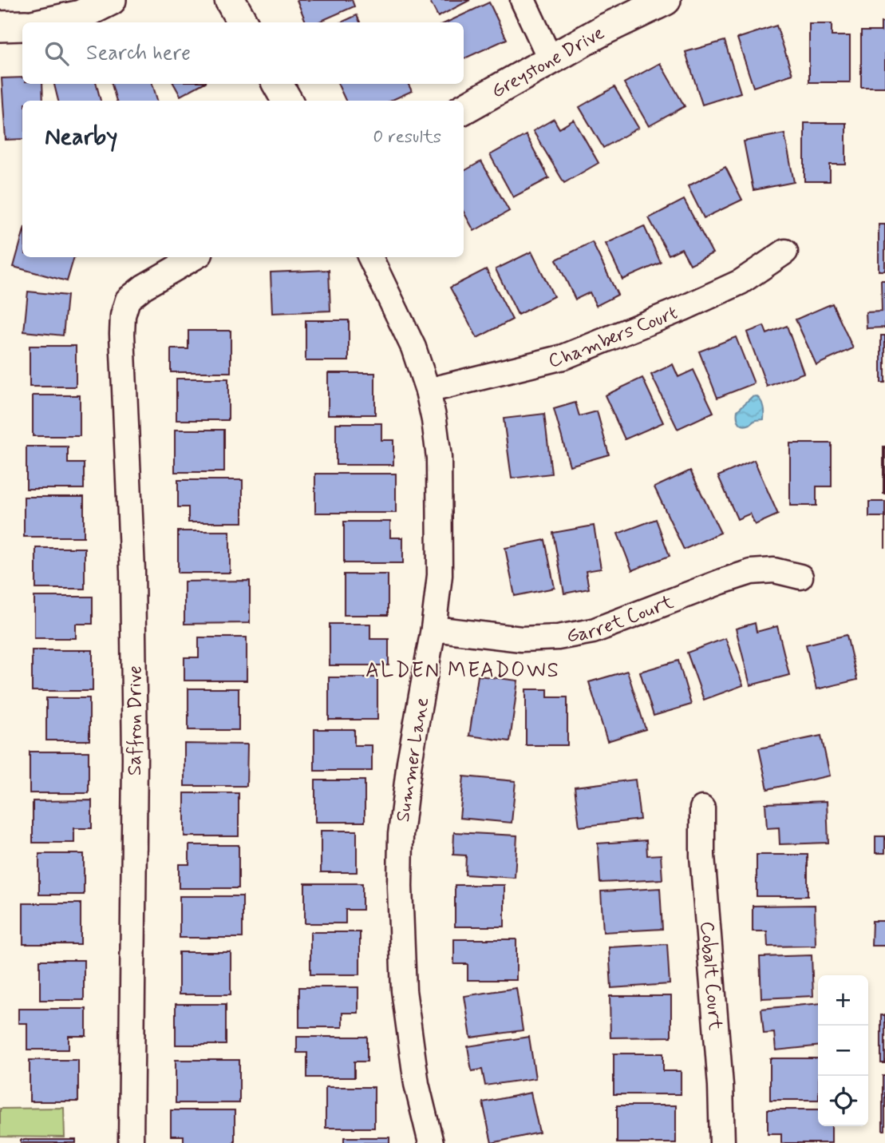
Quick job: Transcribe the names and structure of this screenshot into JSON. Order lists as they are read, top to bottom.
{
  "streets": {
    "street": [
      "Greystone Drive",
      "Chambers Court",
      "Garret Court",
      "Saffron Drive",
      "Summer Lane",
      "Cobalt Court"
    ]
  },
  "crossings": [
    ["Chambers Court", "Summer Lane"],
    ["Garret Court", "Summer Lane"]
  ],
  "districts": ["ALDEN MEADOWS"],
  "page": {
    "search": "Search here",
    "heading": ["Nearby", "0 results"],
    "map_buttons": ["+", "−"]
  }
}
